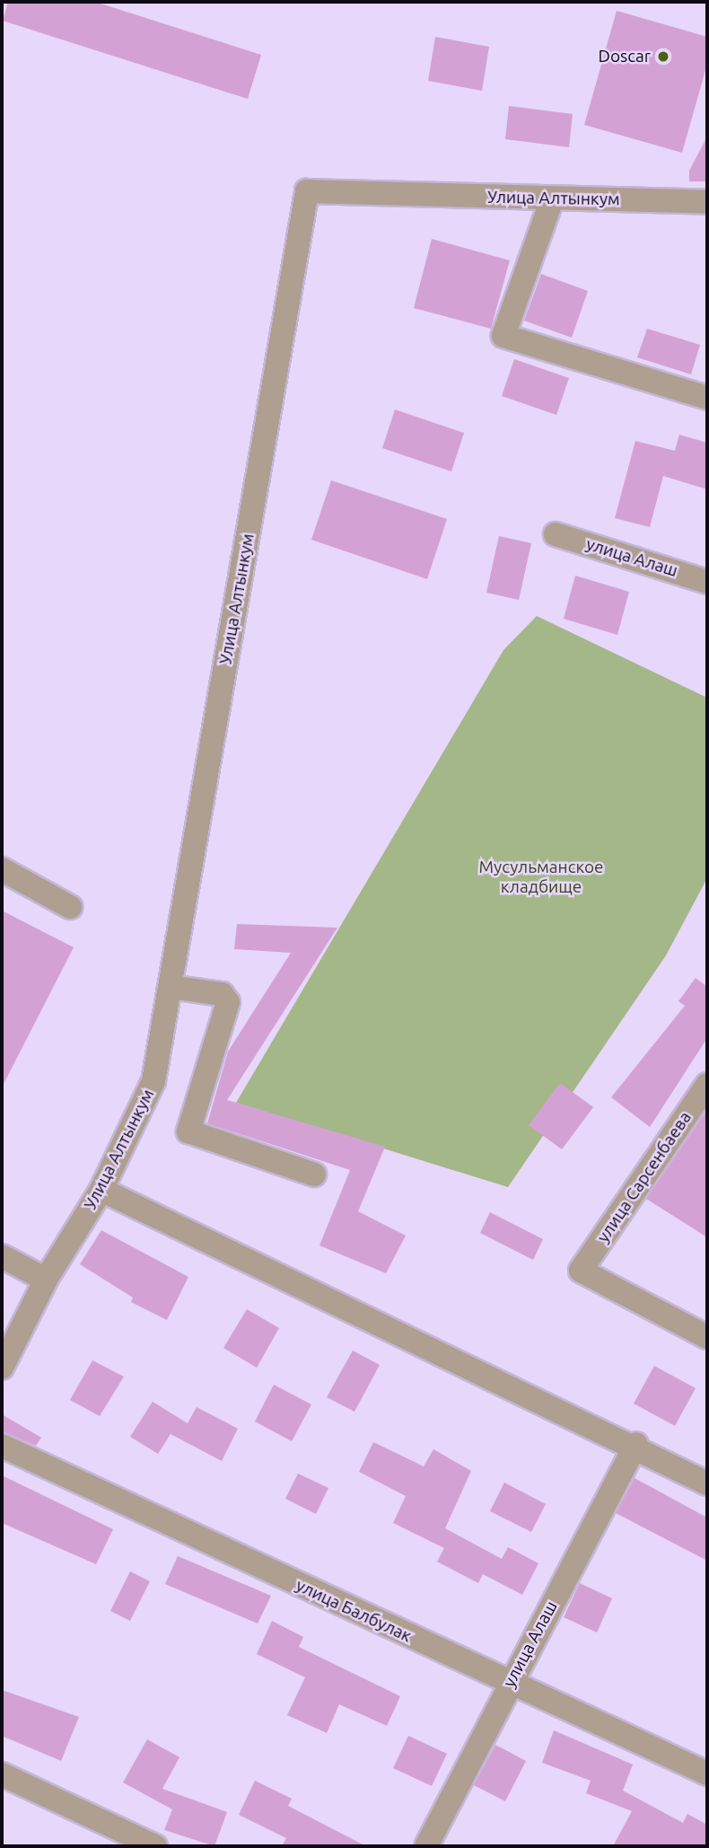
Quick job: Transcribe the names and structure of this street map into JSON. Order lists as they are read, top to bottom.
{
  "streets": {
    "street": [
      "Улица Алтынкум",
      "улица Алаш",
      "улица Сарсенбаева",
      "улица Балбулак"
    ]
  },
  "crossings": [
    ["улица Алаш", "улица Балбулак"]
  ],
  "parks": ["Мусульманское кладбище"],
  "places": ["Doscar"]
}
